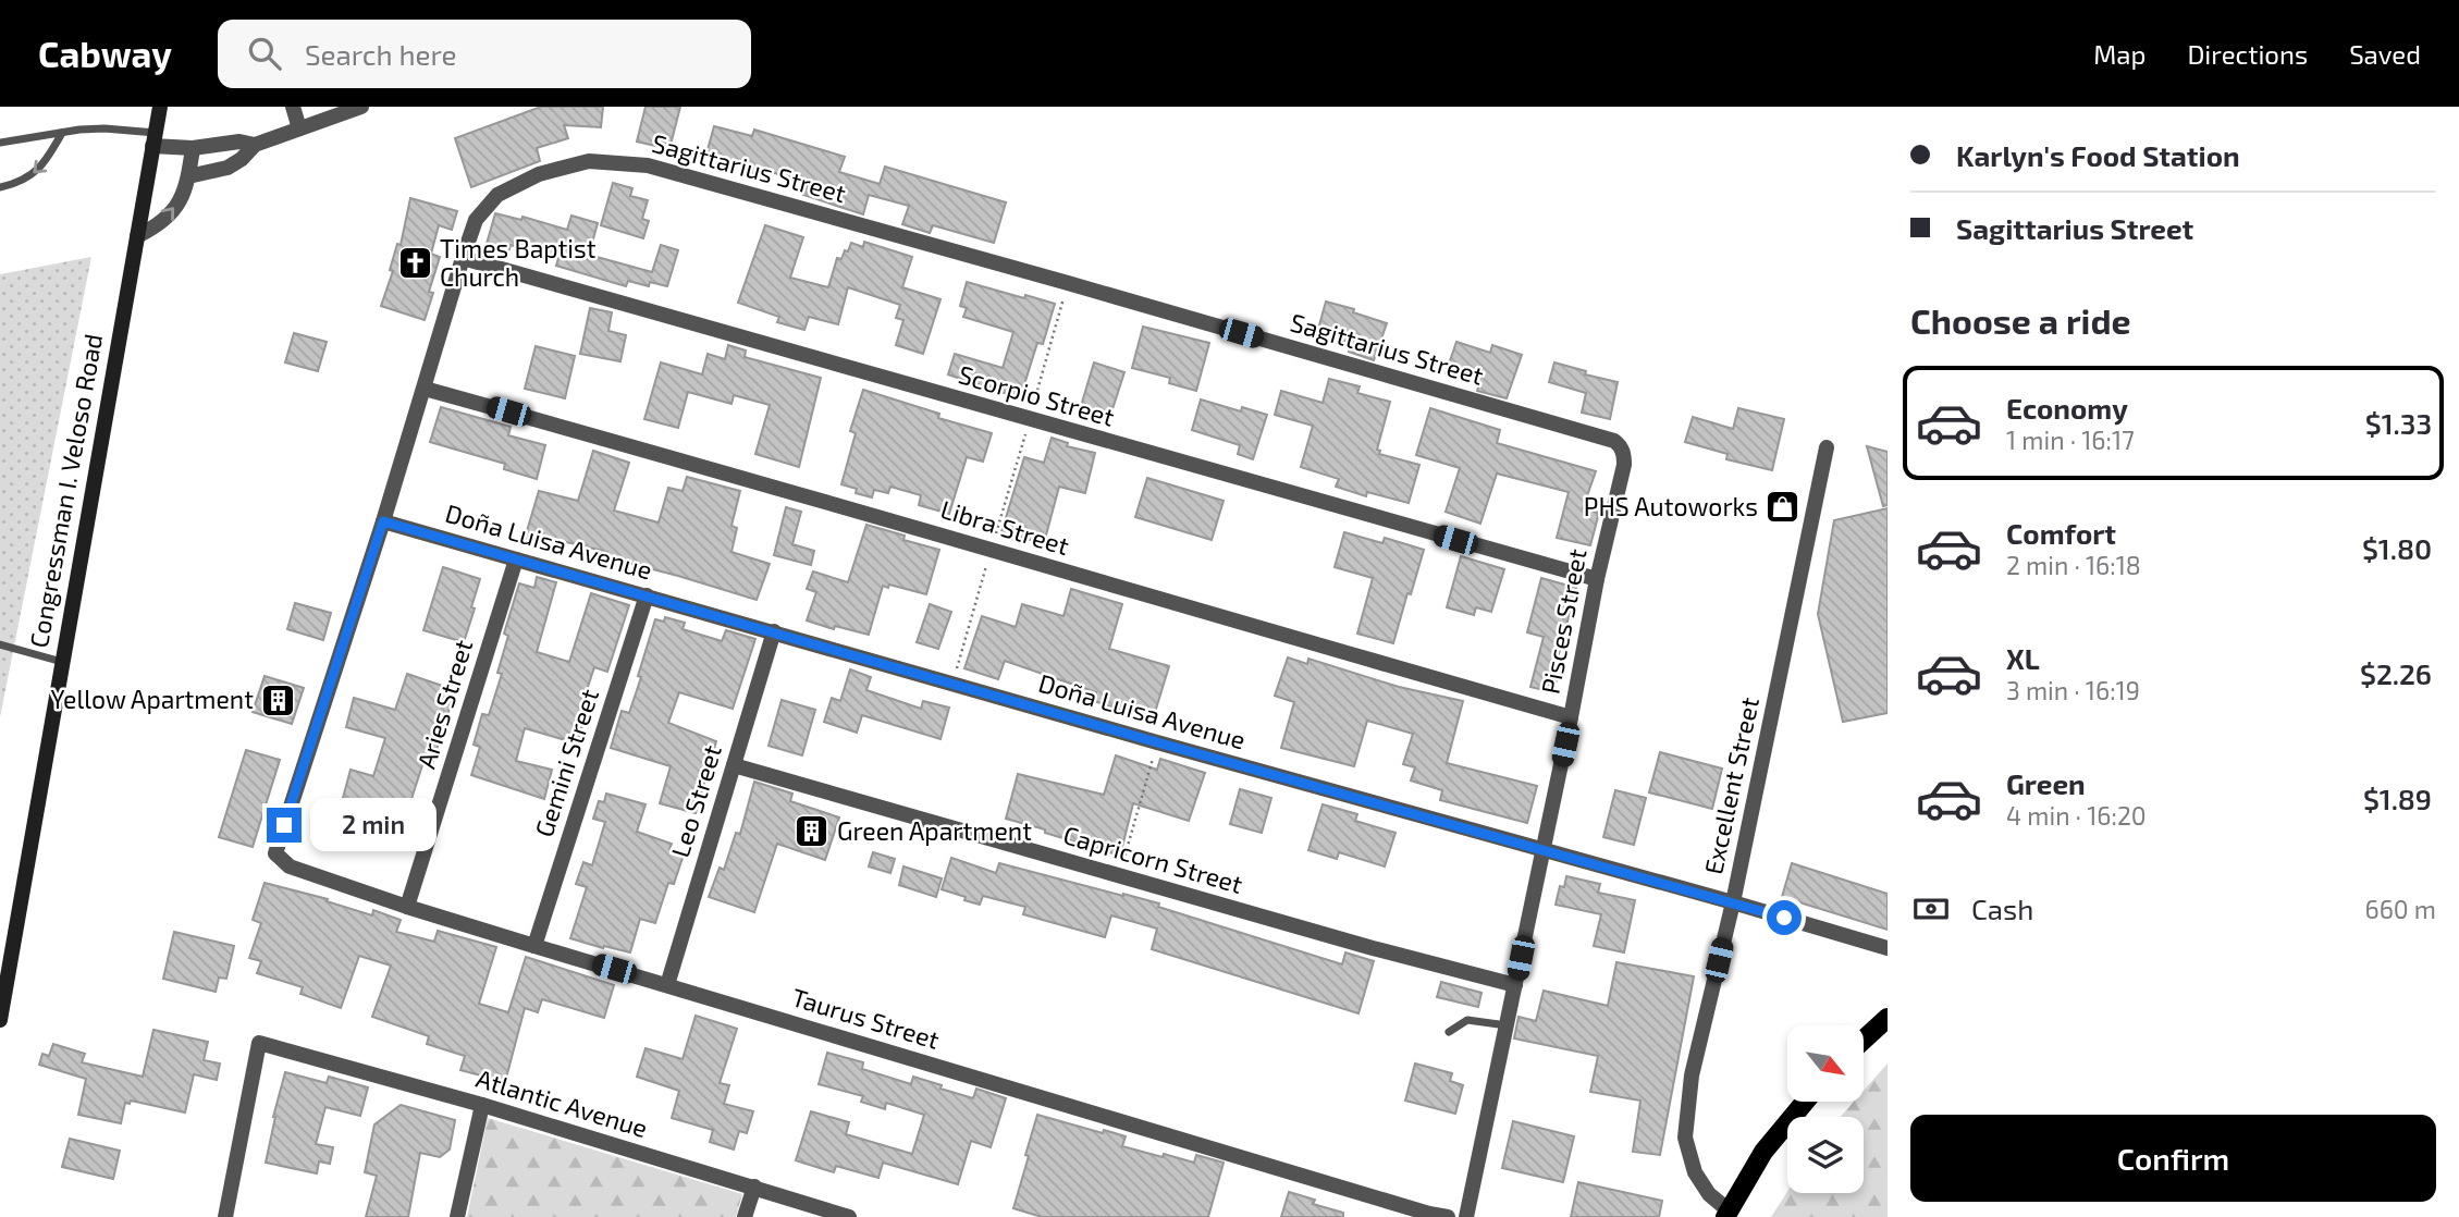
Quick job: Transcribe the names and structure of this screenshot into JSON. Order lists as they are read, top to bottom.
{
  "streets": {
    "main road": ["Congressman I. Veloso Road"],
    "street": [
      "Sagittarius Street",
      "Scorpio Street",
      "Libra Street",
      "Doña Luisa Avenue",
      "Pisces Street",
      "Aries Street",
      "Gemini Street",
      "Excellent Street",
      "Leo Street",
      "Capricorn Street",
      "Taurus Street",
      "Atlantic Avenue"
    ]
  },
  "crossings": [
    ["Sagittarius Street", "Scorpio Street"],
    ["Sagittarius Street", "Libra Street"],
    ["Sagittarius Street", "Doña Luisa Avenue"],
    ["Sagittarius Street", "Pisces Street"],
    ["Sagittarius Street", "Taurus Street"],
    ["Scorpio Street", "Pisces Street"],
    ["Libra Street", "Pisces Street"],
    ["Doña Luisa Avenue", "Pisces Street"],
    ["Doña Luisa Avenue", "Aries Street"],
    ["Doña Luisa Avenue", "Gemini Street"],
    ["Doña Luisa Avenue", "Excellent Street"],
    ["Doña Luisa Avenue", "Leo Street"],
    ["Pisces Street", "Capricorn Street"],
    ["Aries Street", "Taurus Street"],
    ["Gemini Street", "Taurus Street"],
    ["Leo Street", "Capricorn Street"],
    ["Leo Street", "Taurus Street"]
  ],
  "places": {
    "church": ["Times Baptist Church"],
    "shop": ["PHS Autoworks"],
    "building": ["Yellow Apartment", "Green Apartment"]
  },
  "north": "bottom right",
  "page": {
    "header": "Cabway",
    "search": "Search here",
    "nav": ["Map", "Directions", "Saved"],
    "banner": ["Karlyn's Food Station", "Sagittarius Street"],
    "heading": "Choose a ride",
    "list": [
      {
        "name": "Economy",
        "note": "1 min · 16:17",
        "value": "$1.33"
      },
      {
        "name": "Comfort",
        "note": "2 min · 16:18",
        "value": "$1.80"
      },
      {
        "name": "XL",
        "note": "3 min · 16:19",
        "value": "$2.26"
      },
      {
        "name": "Green",
        "note": "4 min · 16:20",
        "value": "$1.89"
      }
    ],
    "bubble": "2 min",
    "pay": ["Cash", "660 m"],
    "buttons": "Confirm"
  }
}
